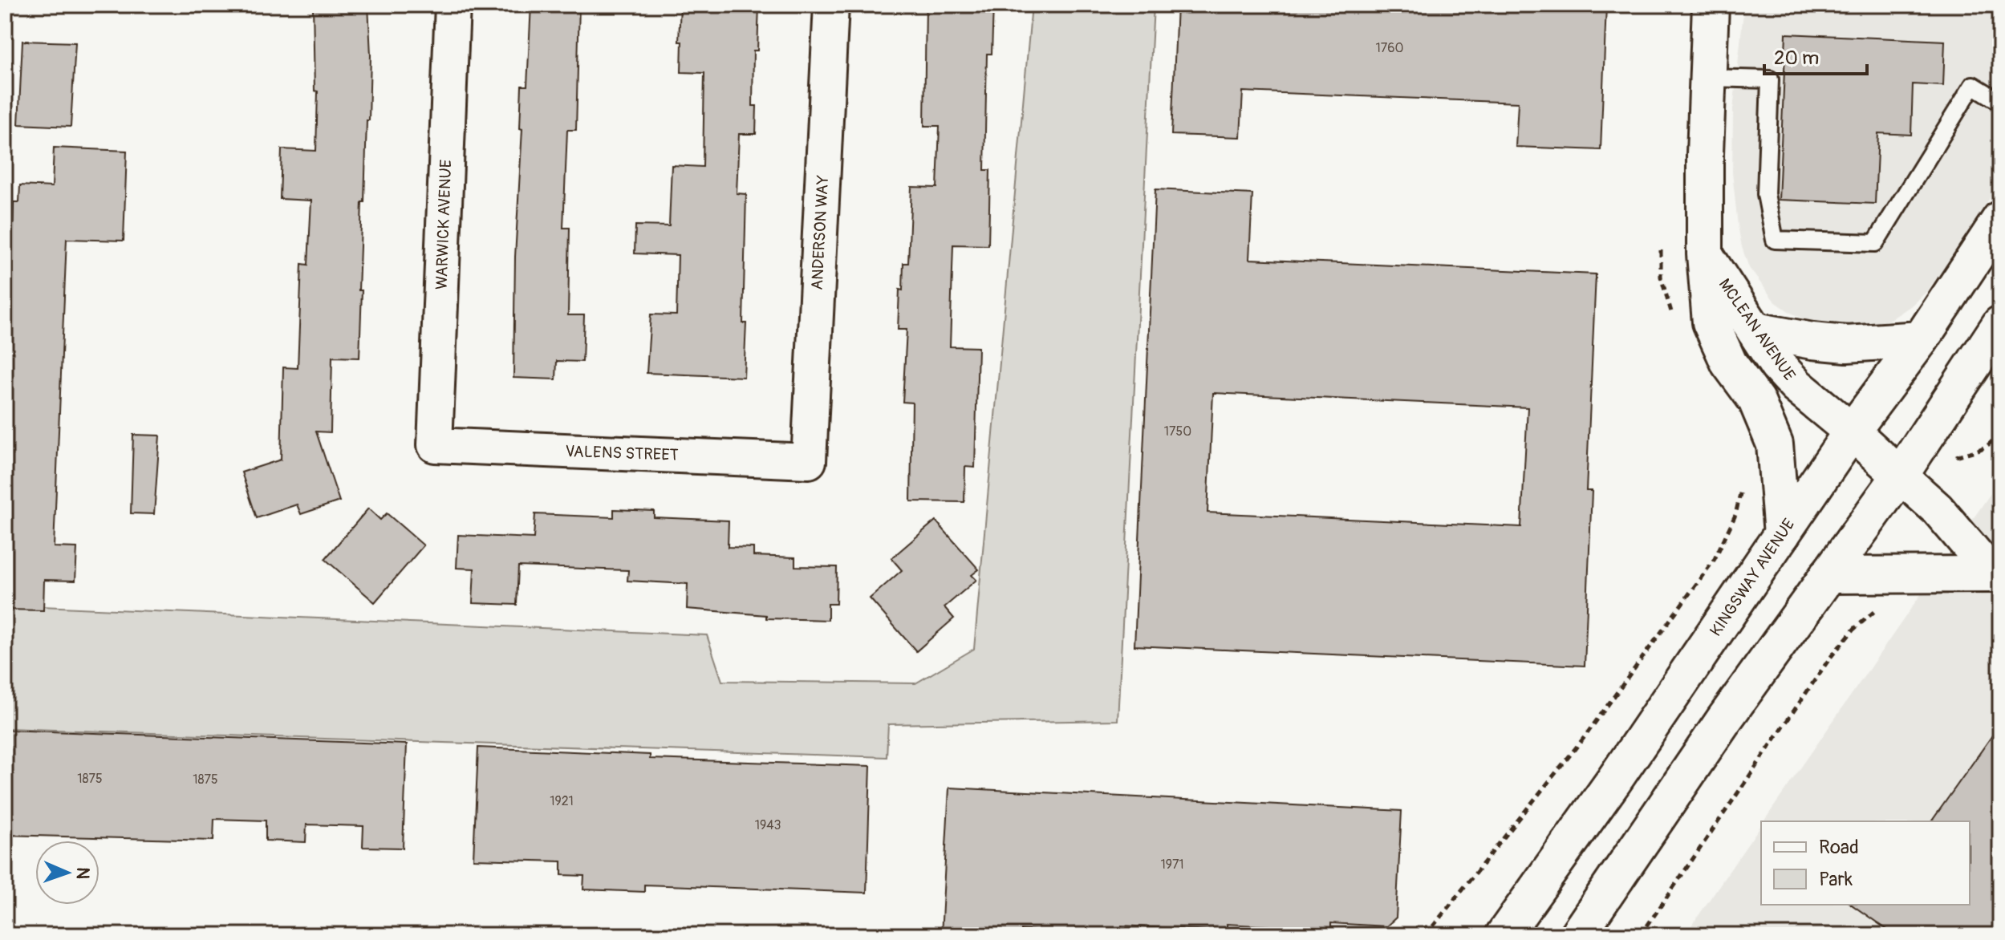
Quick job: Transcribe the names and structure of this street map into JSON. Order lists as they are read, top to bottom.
{
  "streets": {
    "main road": ["MCLEAN AVENUE", "KINGSWAY AVENUE"],
    "street": ["WARWICK AVENUE", "ANDERSON WAY", "VALENS STREET"]
  },
  "crossings": [
    ["WARWICK AVENUE", "VALENS STREET"],
    ["ANDERSON WAY", "VALENS STREET"],
    ["MCLEAN AVENUE", "KINGSWAY AVENUE"]
  ],
  "house_numbers": [
    "1760",
    "1750",
    "1875",
    "1875",
    "1921",
    "1943",
    "1971"
  ],
  "legend": ["Road", "Park"],
  "scale_bar": "20 m",
  "north": "right"
}
